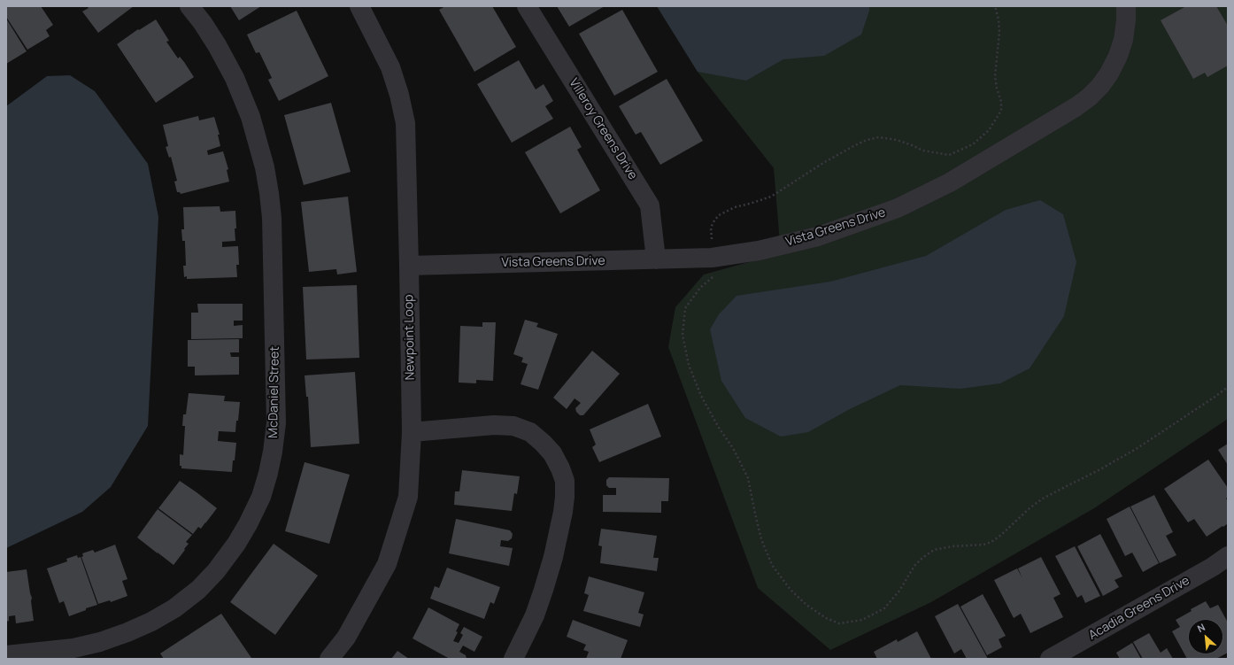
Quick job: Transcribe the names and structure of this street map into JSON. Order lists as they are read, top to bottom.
{
  "streets": {
    "street": [
      "Villeroy Greens Drive",
      "Vista Greens Drive",
      "Newpoint Loop",
      "McDaniel Street",
      "Acadia Greens Drive"
    ]
  },
  "crossings": [
    ["Villeroy Greens Drive", "Vista Greens Drive"],
    ["Vista Greens Drive", "Newpoint Loop"]
  ],
  "north": "top left"
}
